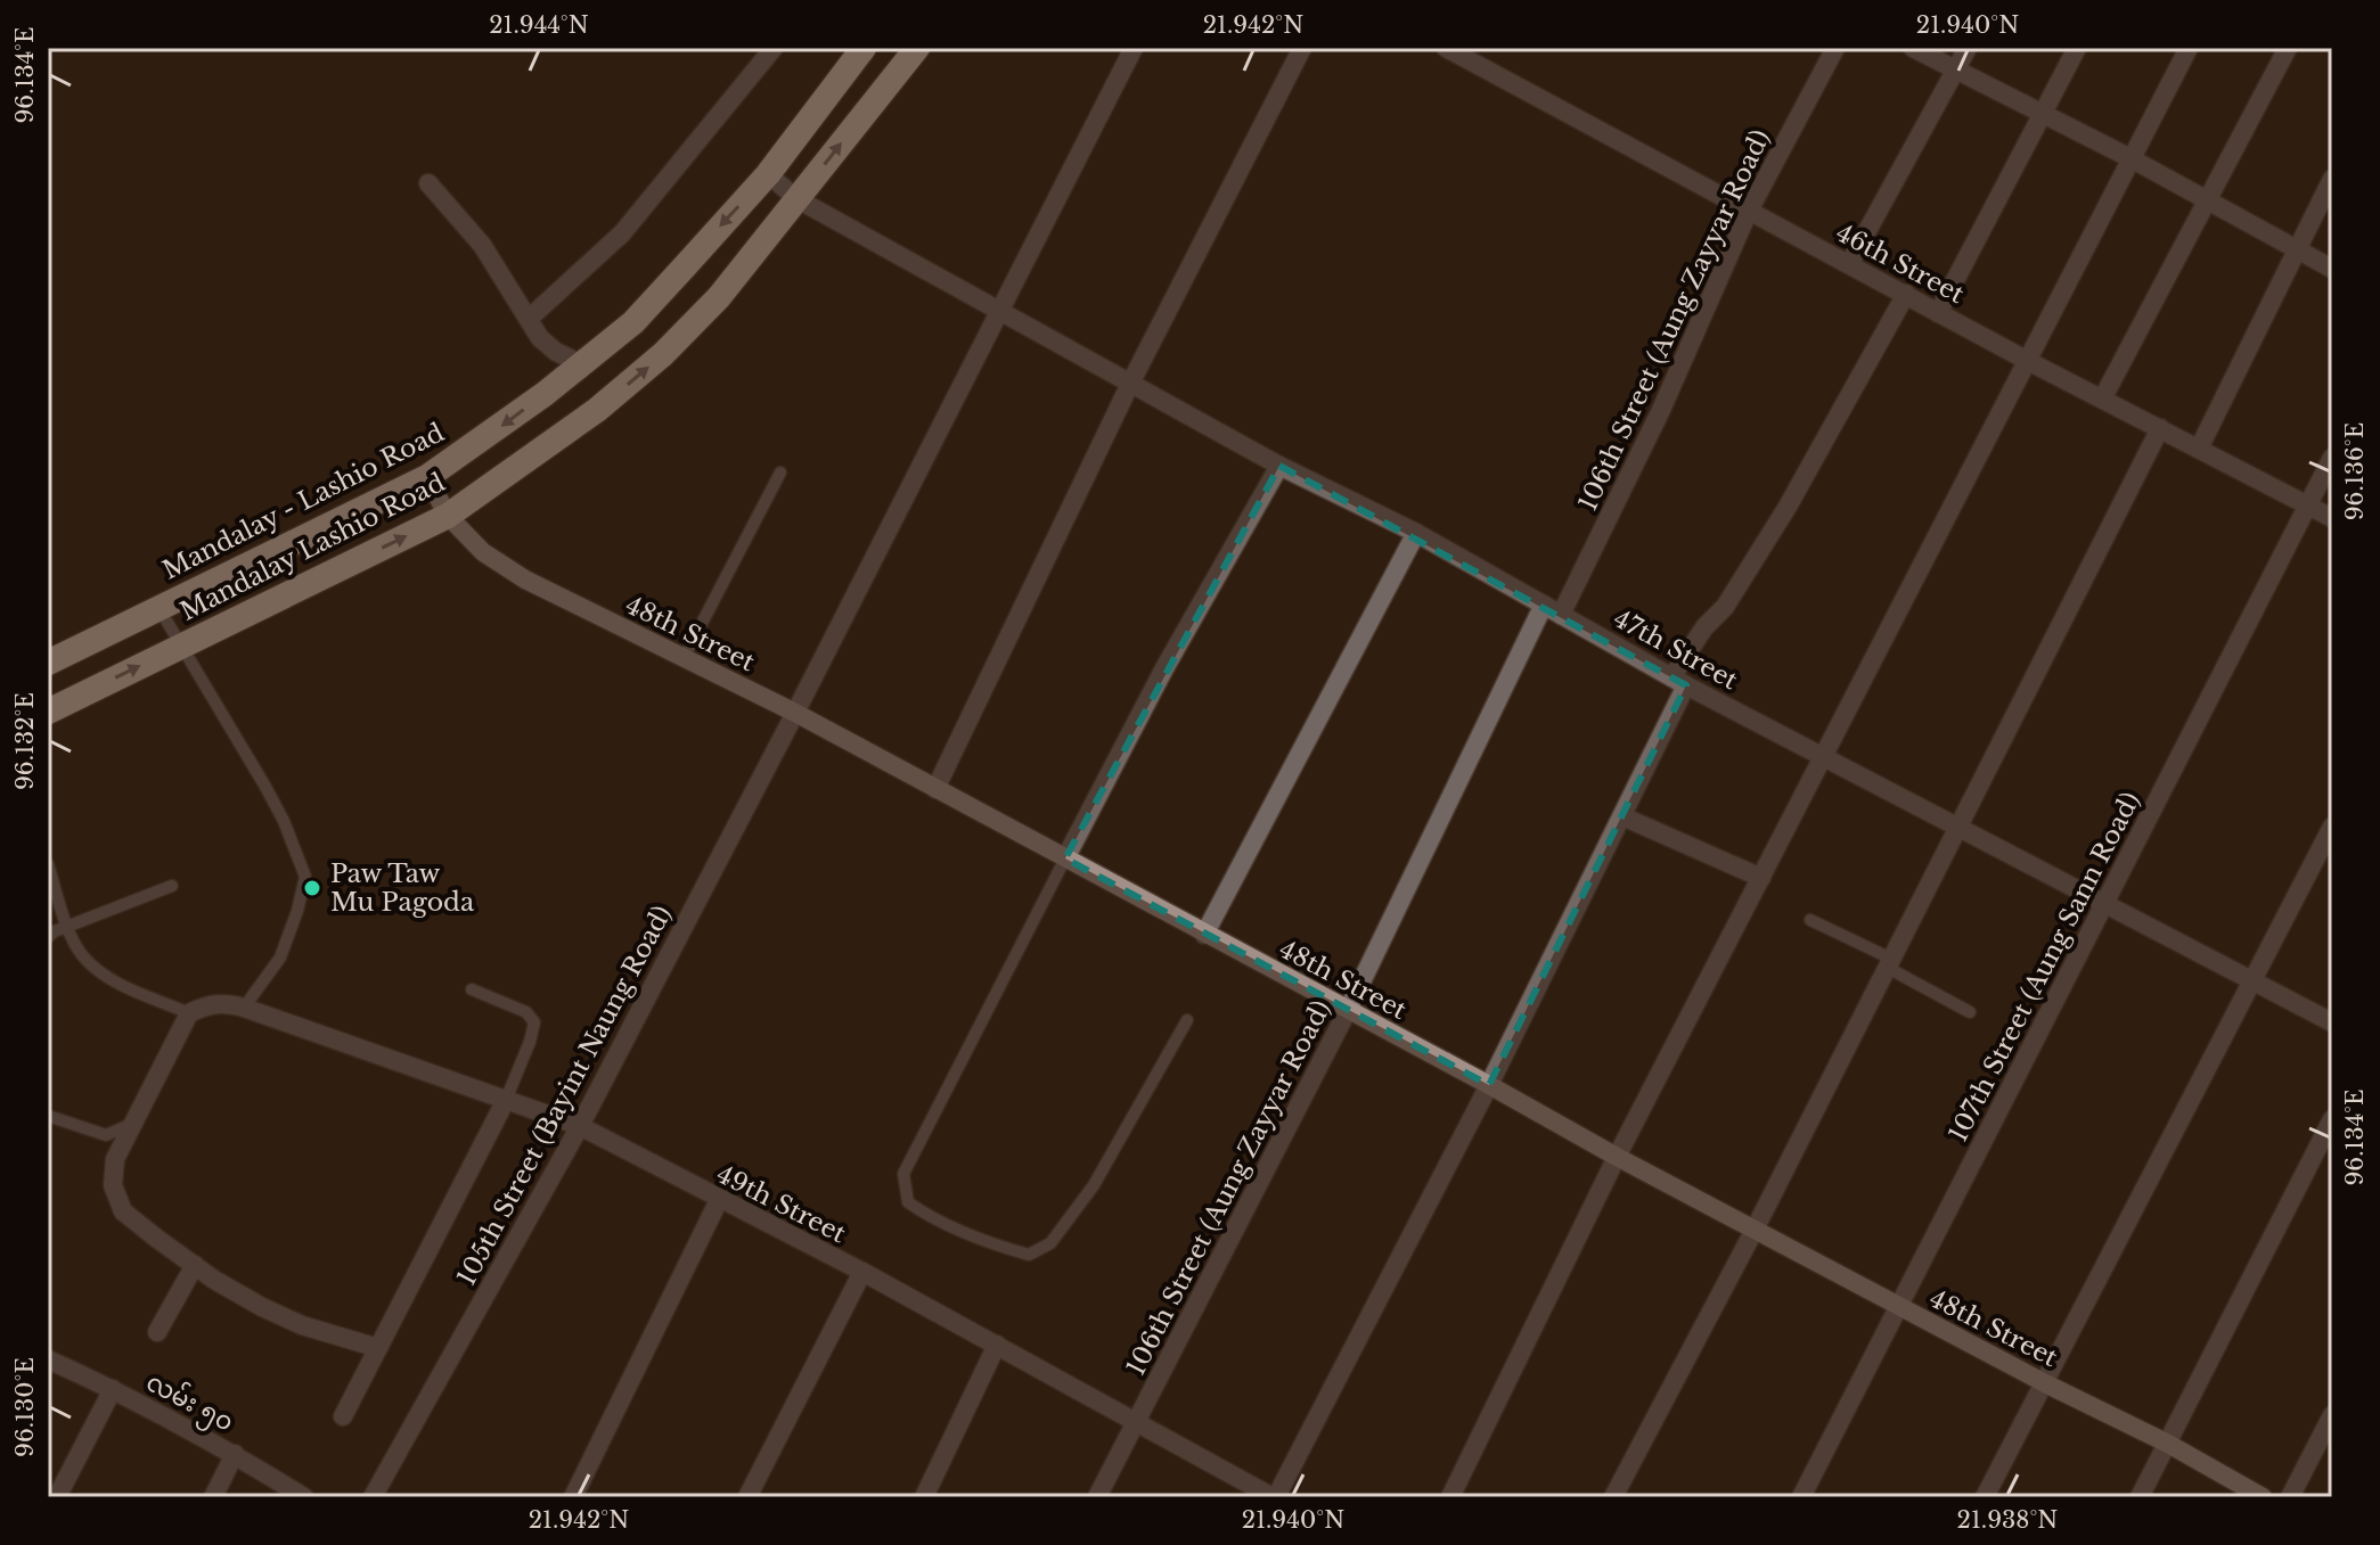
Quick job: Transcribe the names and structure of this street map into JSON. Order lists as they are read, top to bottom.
{
  "streets": {
    "highway": ["Mandalay - Lashio Road", "Mandalay Lashio Road"],
    "main road": ["48th Street"],
    "street": [
      "46th Street",
      "106th Street (Aung Zayyar Road)",
      "47th Street",
      "107th Street (Aung Sann Road)",
      "105th Street (Bayint Naung Road)",
      "49th Street",
      "လမ်း ၅၀"
    ]
  },
  "crossings": [
    ["46th Street", "106th Street (Aung Zayyar Road)"],
    ["46th Street", "107th Street (Aung Sann Road)"],
    ["106th Street (Aung Zayyar Road)", "48th Street"],
    ["106th Street (Aung Zayyar Road)", "47th Street"],
    ["106th Street (Aung Zayyar Road)", "49th Street"],
    ["Mandalay - Lashio Road", "48th Street"],
    ["Mandalay - Lashio Road", "47th Street"],
    ["Mandalay Lashio Road", "48th Street"],
    ["Mandalay Lashio Road", "47th Street"],
    ["48th Street", "107th Street (Aung Sann Road)"],
    ["48th Street", "105th Street (Bayint Naung Road)"],
    ["47th Street", "107th Street (Aung Sann Road)"],
    ["47th Street", "105th Street (Bayint Naung Road)"],
    ["105th Street (Bayint Naung Road)", "49th Street"]
  ],
  "one_way": ["Mandalay Lashio Road"],
  "places": ["Paw Taw Mu Pagoda"],
  "coordinates": [
    "21.944°N",
    "21.942°N",
    "21.940°N",
    "96.134°E",
    "96.136°E",
    "96.132°E",
    "96.130°E",
    "21.938°N"
  ]
}
